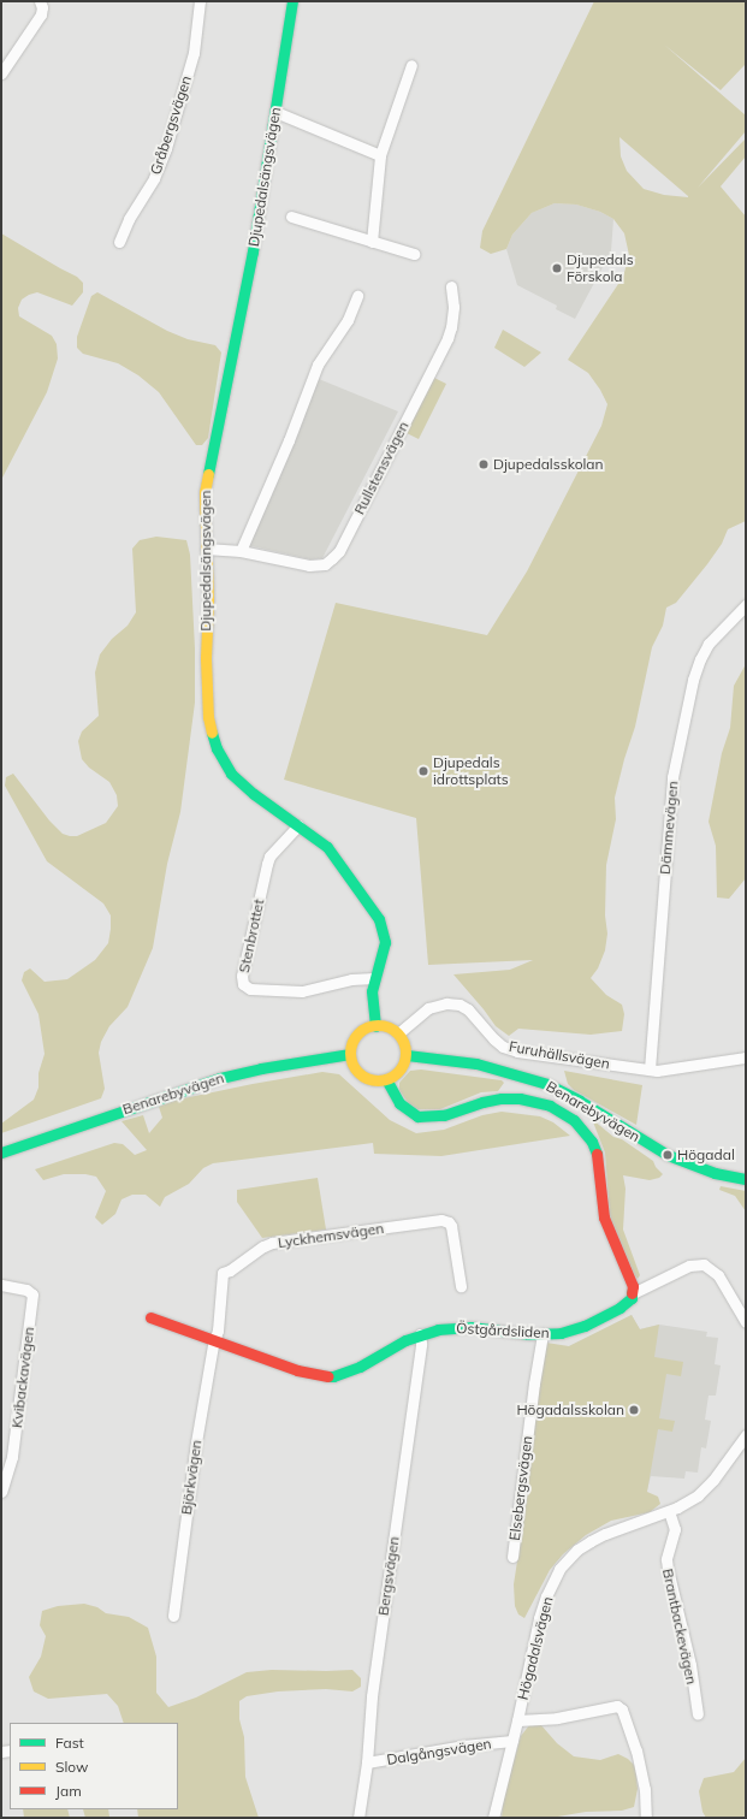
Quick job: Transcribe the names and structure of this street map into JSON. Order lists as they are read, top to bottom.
{
  "streets": {
    "street": [
      "Gråbergsvägen",
      "Djupedalsängsvägen",
      "Rullstensvägen",
      "Dämmevägen",
      "Stenbrottet",
      "Furuhällsvägen",
      "Benarebyvägen",
      "Lyckhemsvägen",
      "Östgårdsliden",
      "Kvibackavägen",
      "Björkvägen",
      "Elsebergsvägen",
      "Bergsvägen",
      "Brantbackevägen",
      "Högadalsvägen",
      "Dalgångsvägen"
    ]
  },
  "crossings": [
    ["Djupedalsängsvägen", "Rullstensvägen"],
    ["Djupedalsängsvägen", "Stenbrottet"],
    ["Djupedalsängsvägen", "Furuhällsvägen"],
    ["Djupedalsängsvägen", "Benarebyvägen"],
    ["Dämmevägen", "Furuhällsvägen"],
    ["Furuhällsvägen", "Benarebyvägen"],
    ["Lyckhemsvägen", "Östgårdsliden"],
    ["Lyckhemsvägen", "Björkvägen"],
    ["Östgårdsliden", "Björkvägen"],
    ["Östgårdsliden", "Elsebergsvägen"],
    ["Östgårdsliden", "Bergsvägen"],
    ["Bergsvägen", "Dalgångsvägen"],
    ["Brantbackevägen", "Högadalsvägen"],
    ["Högadalsvägen", "Dalgångsvägen"]
  ],
  "places": [
    "Djupedals Förskola",
    "Djupedalsskolan",
    "Djupedals idrottsplats",
    "Högadal",
    "Högadalsskolan"
  ],
  "legend": ["Fast", "Slow", "Jam"]
}
